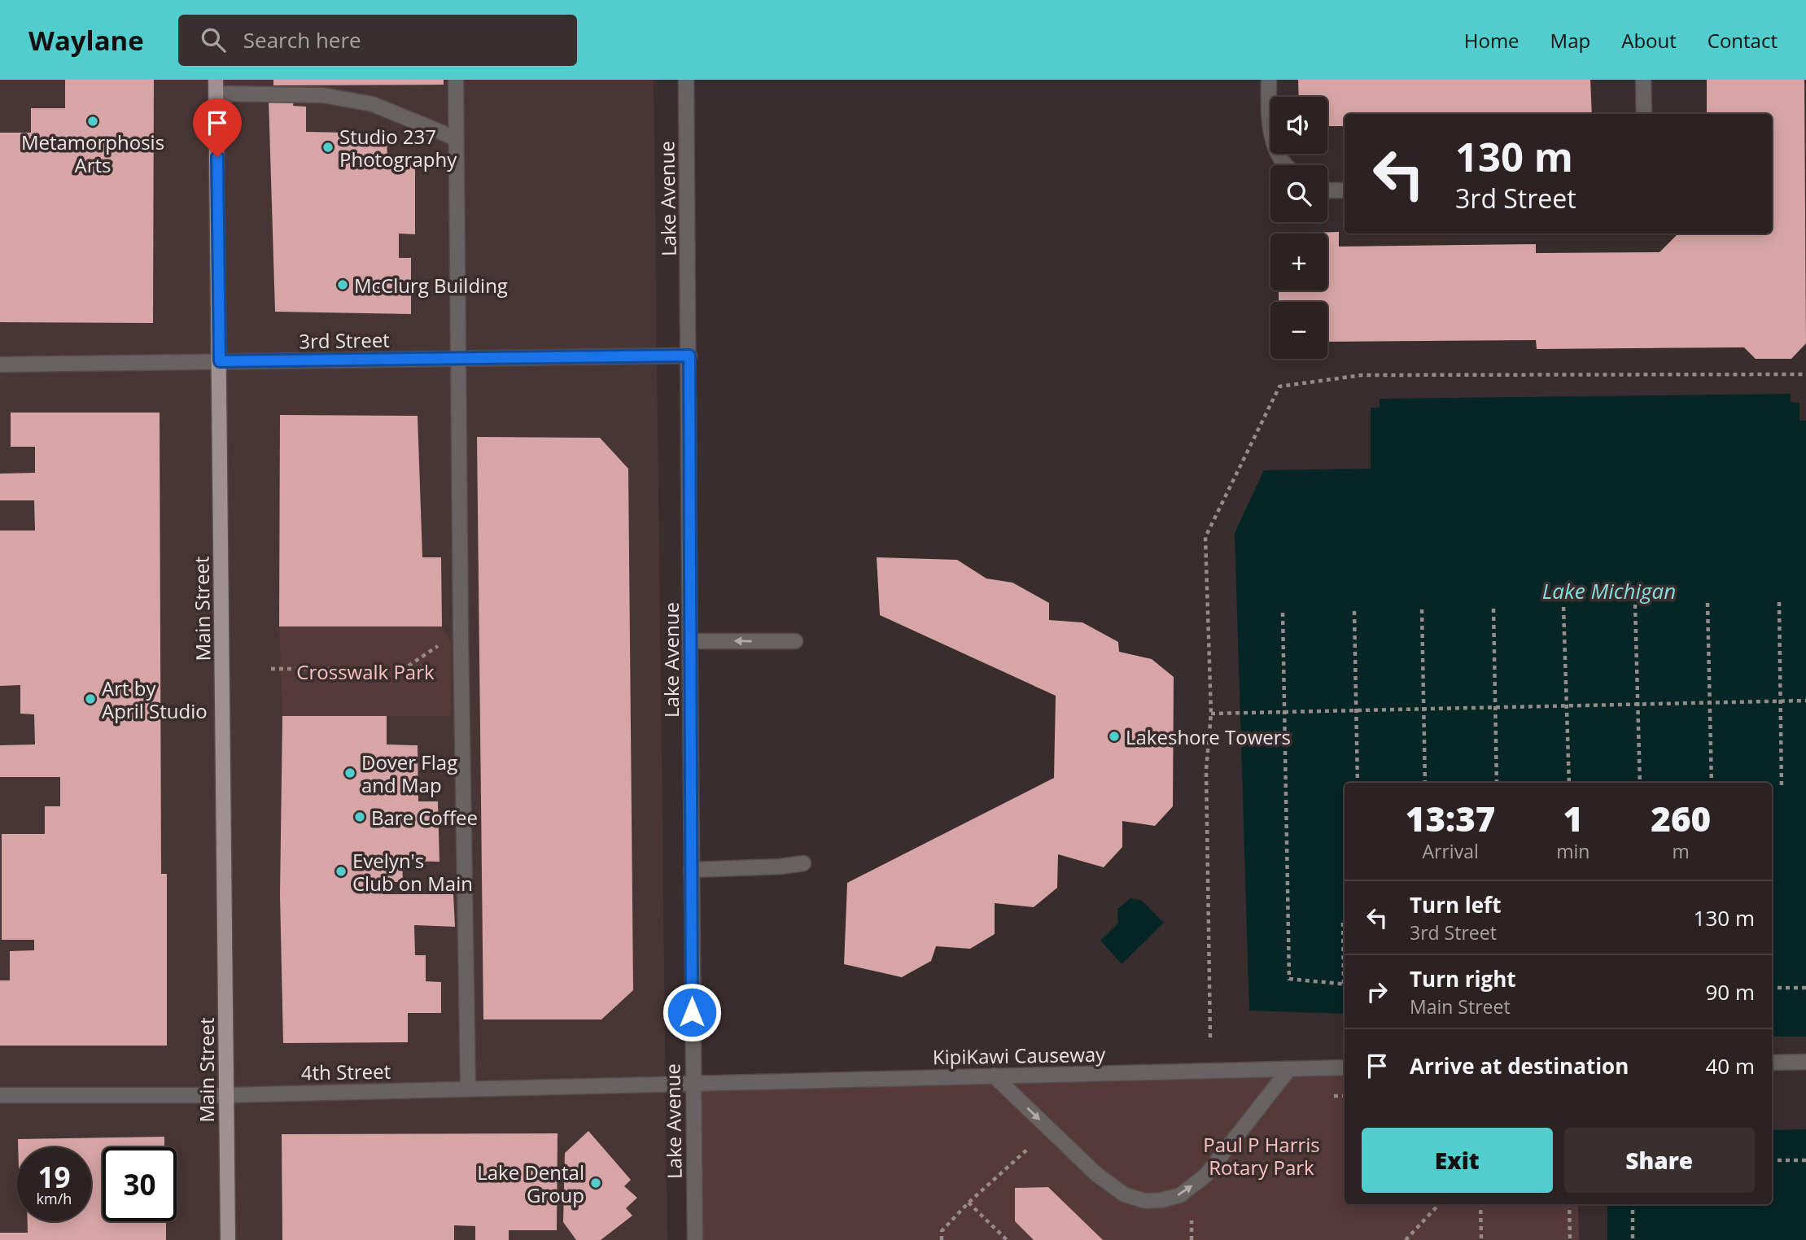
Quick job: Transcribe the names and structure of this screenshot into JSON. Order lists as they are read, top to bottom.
{
  "streets": {
    "main road": ["Main Street"],
    "street": [
      "Lake Avenue",
      "3rd Street",
      "KipiKawi Causeway",
      "4th Street"
    ]
  },
  "crossings": [
    ["Lake Avenue", "3rd Street"],
    ["Lake Avenue", "KipiKawi Causeway"],
    ["Lake Avenue", "4th Street"],
    ["3rd Street", "Main Street"],
    ["Main Street", "4th Street"],
    ["KipiKawi Causeway", "4th Street"]
  ],
  "water": ["Lake Michigan"],
  "parks": ["Crosswalk Park", "Paul P Harris Rotary Park"],
  "places": [
    "Metamorphosis Arts",
    "Studio 237 Photography",
    "McClurg Building",
    "Art by April Studio",
    "Lakeshore Towers",
    "Dover Flag and Map",
    "Bare Coffee",
    "Evelyn's Club on Main",
    "Lake Dental Group"
  ],
  "page": {
    "header": "Waylane",
    "search": "Search here",
    "nav": [
      "Home",
      "Map",
      "About",
      "Contact"
    ],
    "map_buttons": ["+", "−"],
    "turn": ["130 m", "3rd Street"],
    "eta": [
      "13:37",
      "Arrival",
      "1",
      "min",
      "260",
      "m"
    ],
    "list": [
      {
        "name": "Turn left",
        "note": "3rd Street",
        "value": "130 m"
      },
      {
        "name": "Turn right",
        "note": "Main Street",
        "value": "90 m"
      },
      {
        "name": "Arrive at destination",
        "value": "40 m"
      }
    ],
    "buttons": ["Exit", "Share"],
    "speed": "19 km/h",
    "limit": "30"
  }
}
